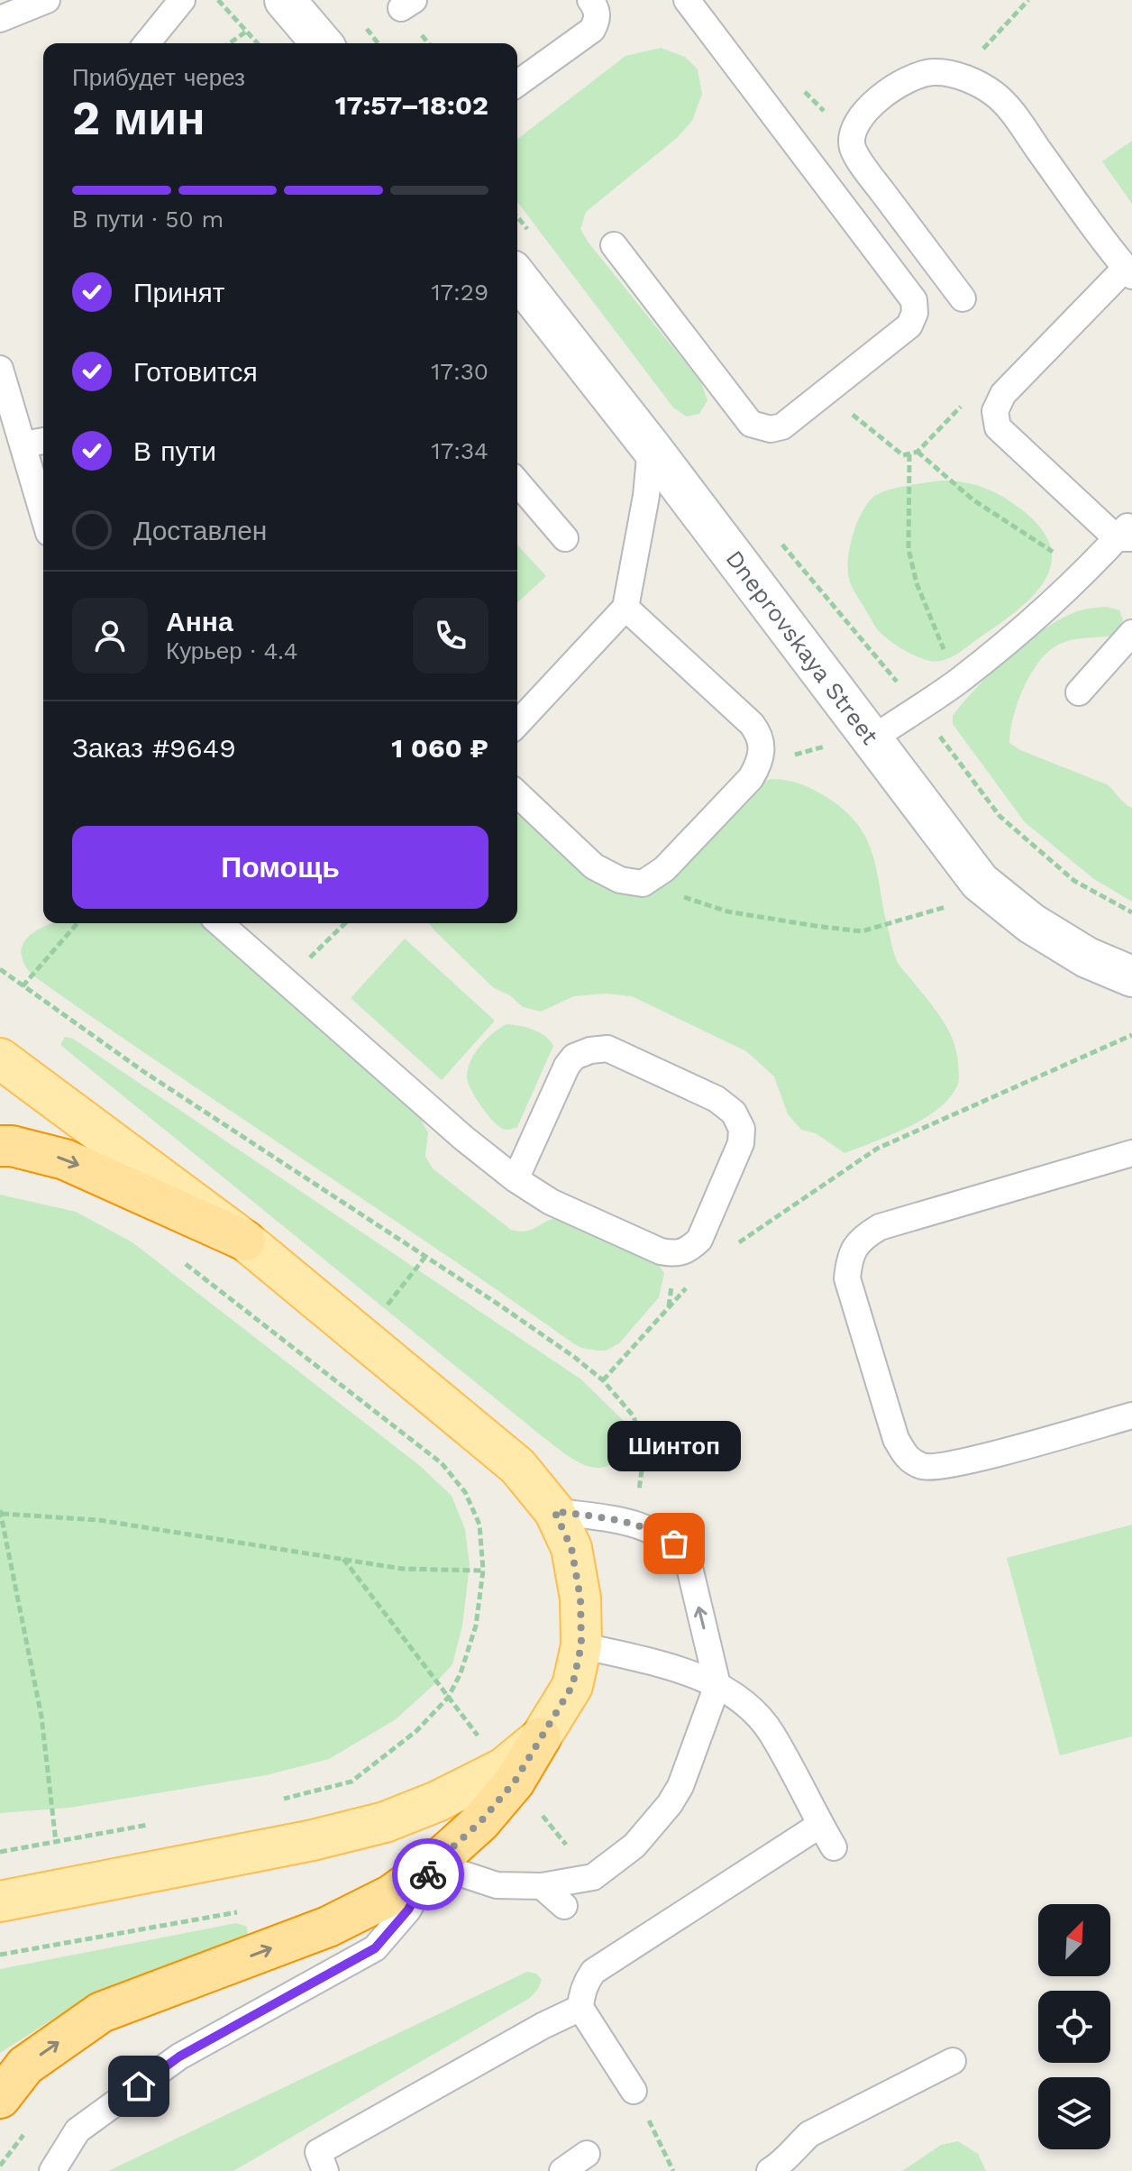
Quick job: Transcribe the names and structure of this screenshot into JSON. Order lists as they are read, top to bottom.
{
  "streets": {
    "main road": ["Dneprovskaya Street"]
  },
  "places": ["Шинтоп"],
  "north": "top right",
  "page": {
    "heading": ["2 мин", "Прибудет через", "17:57–18:02"],
    "panel": [
      "Анна",
      "Курьер · 4.4",
      "Заказ #9649",
      "1 060 ₽"
    ],
    "bar": "В пути · 50 m",
    "list": [
      ["Принят", "17:29"],
      ["Готовится", "17:30"],
      ["В пути", "17:34"],
      "Доставлен"
    ],
    "buttons": "Помощь",
    "bubble": "Шинтоп"
  }
}
